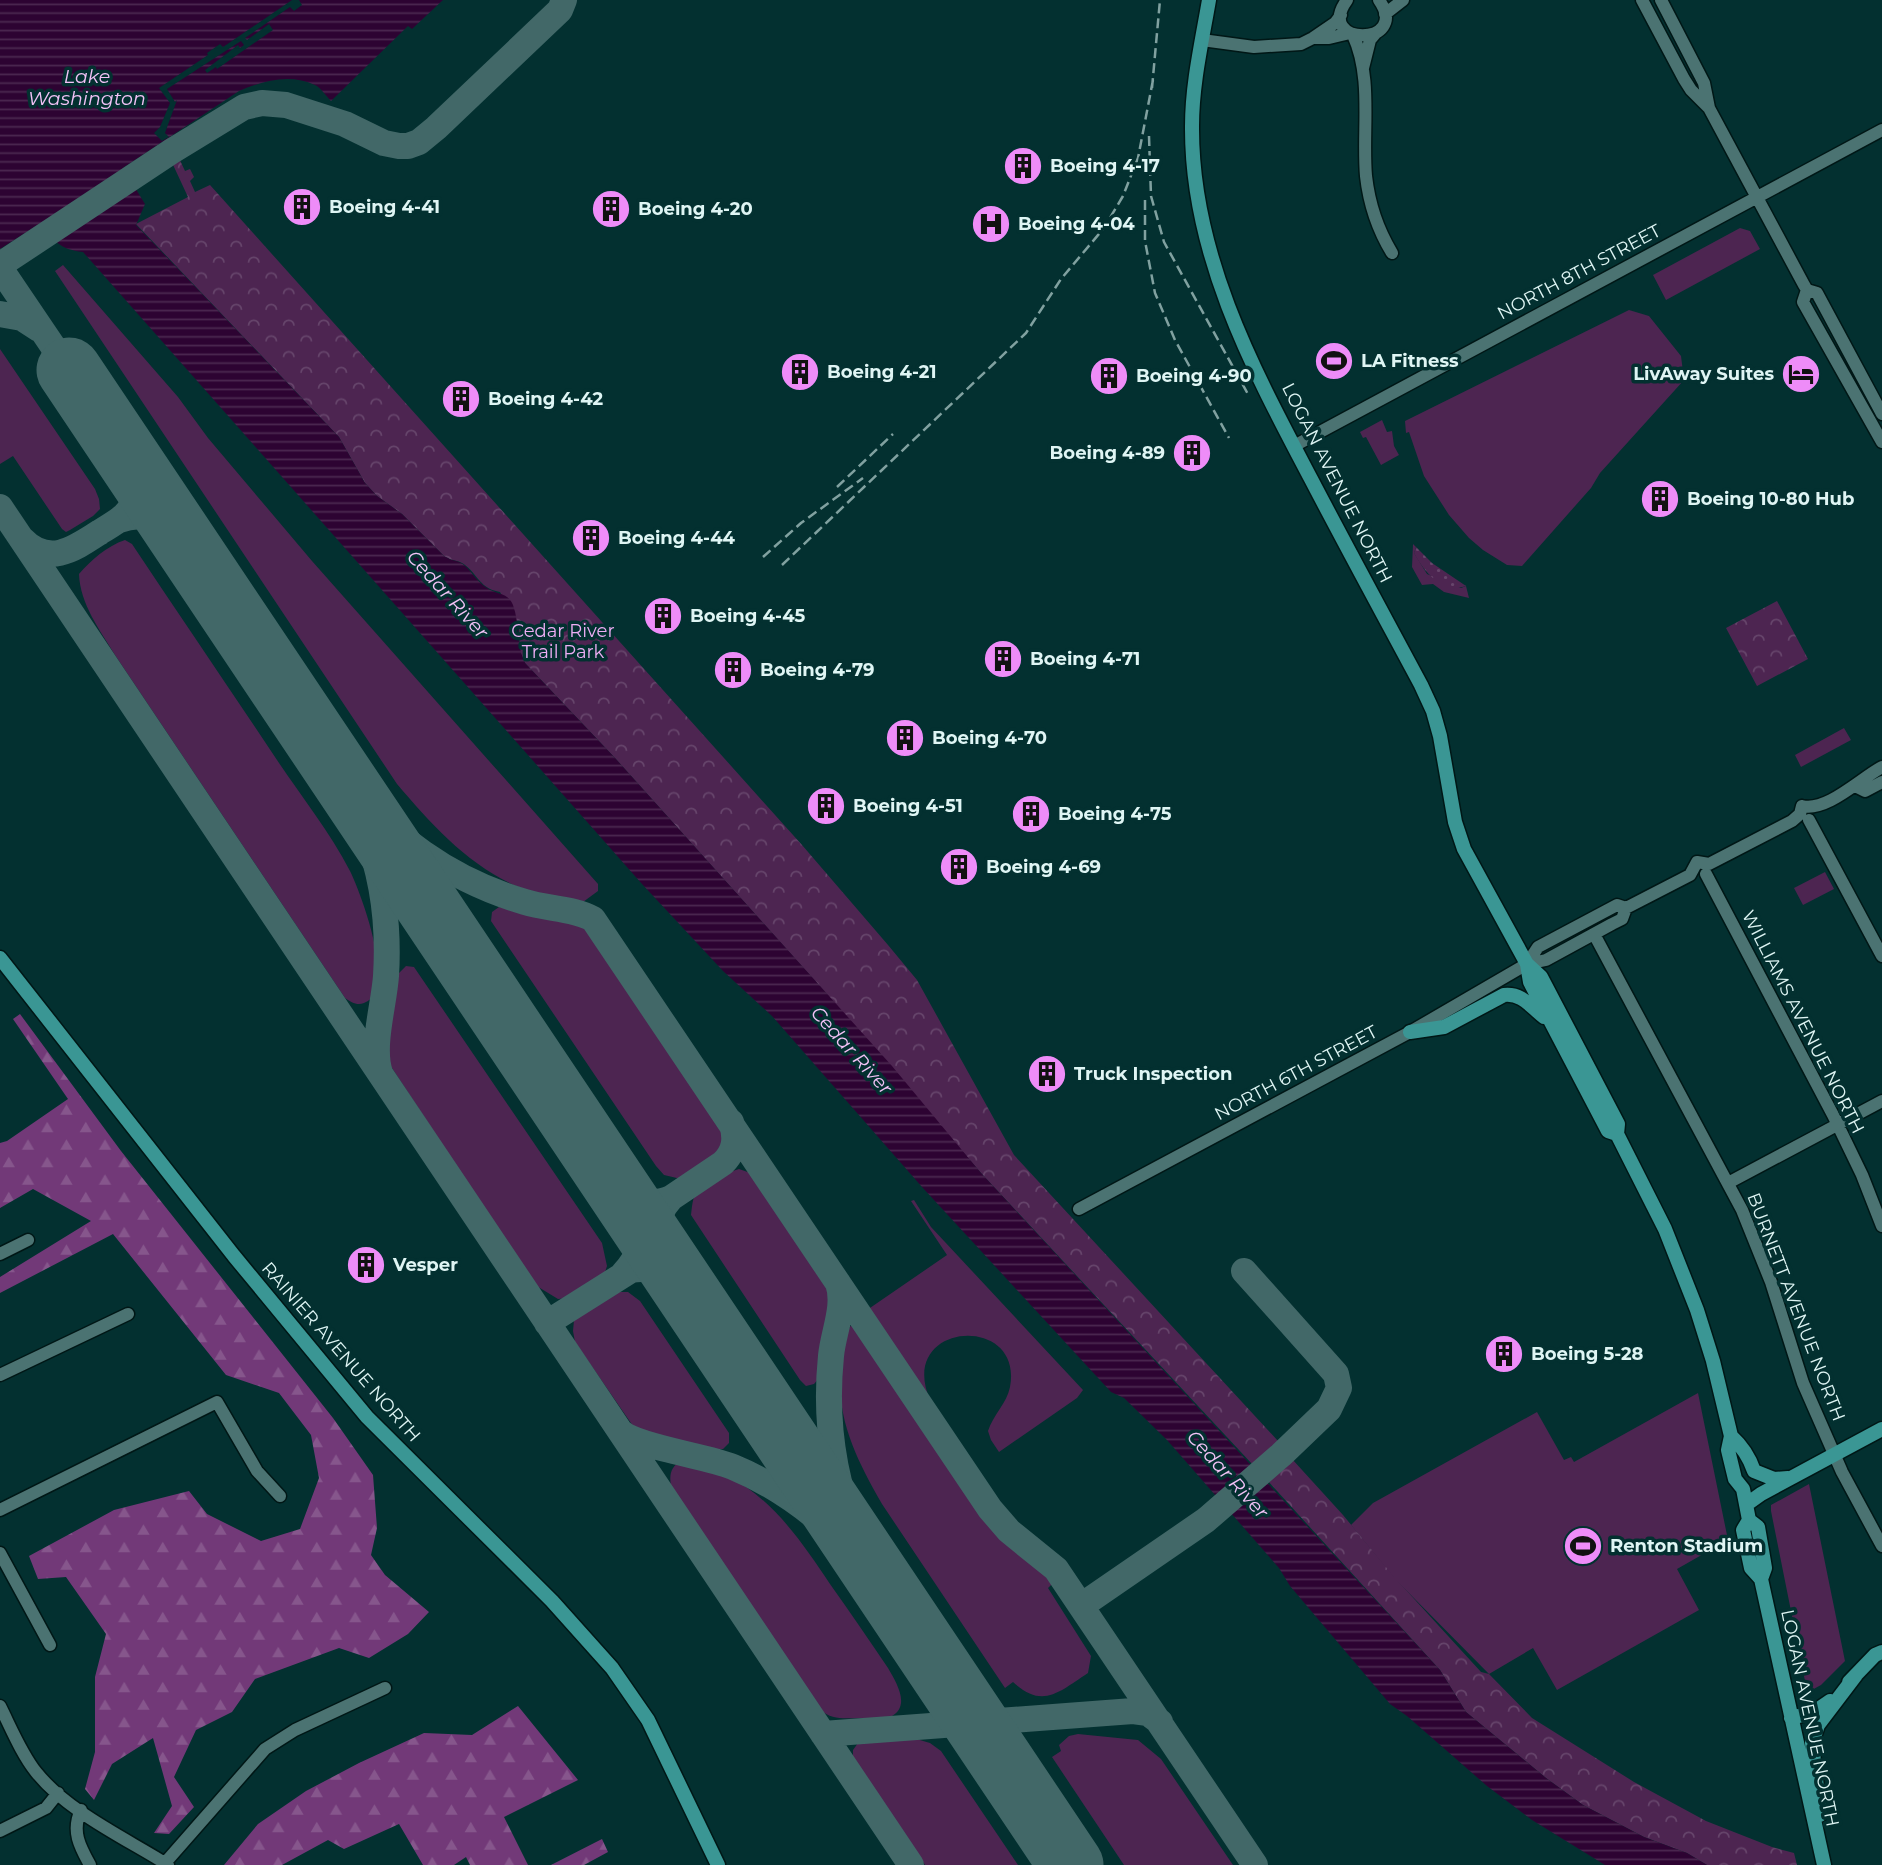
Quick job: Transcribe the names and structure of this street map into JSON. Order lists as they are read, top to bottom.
{
  "streets": {
    "main road": ["LOGAN AVENUE NORTH", "RAINIER AVENUE NORTH"],
    "street": [
      "NORTH 8TH STREET",
      "WILLIAMS AVENUE NORTH",
      "NORTH 6TH STREET",
      "BURNETT AVENUE NORTH"
    ]
  },
  "crossings": [
    ["NORTH 8TH STREET", "LOGAN AVENUE NORTH"],
    ["LOGAN AVENUE NORTH", "NORTH 6TH STREET"],
    ["WILLIAMS AVENUE NORTH", "NORTH 6TH STREET"],
    ["NORTH 6TH STREET", "BURNETT AVENUE NORTH"]
  ],
  "water": ["Lake Washington", "Cedar River"],
  "parks": ["Cedar River Trail Park"],
  "places": {
    "building": [
      "Boeing 4-17",
      "Boeing 4-41",
      "Boeing 4-20",
      "Boeing 4-21",
      "Boeing 4-90",
      "Boeing 4-42",
      "Boeing 4-89",
      "Boeing 10-80 Hub",
      "Boeing 4-44",
      "Boeing 4-45",
      "Boeing 4-71",
      "Boeing 4-79",
      "Boeing 4-70",
      "Boeing 4-51",
      "Boeing 4-75",
      "Boeing 4-69",
      "Truck Inspection",
      "Vesper",
      "Boeing 5-28"
    ],
    "hospital": ["Boeing 4-04"],
    "sports": ["LA Fitness", "Renton Stadium"],
    "hotel": ["LivAway Suites"]
  }
}
